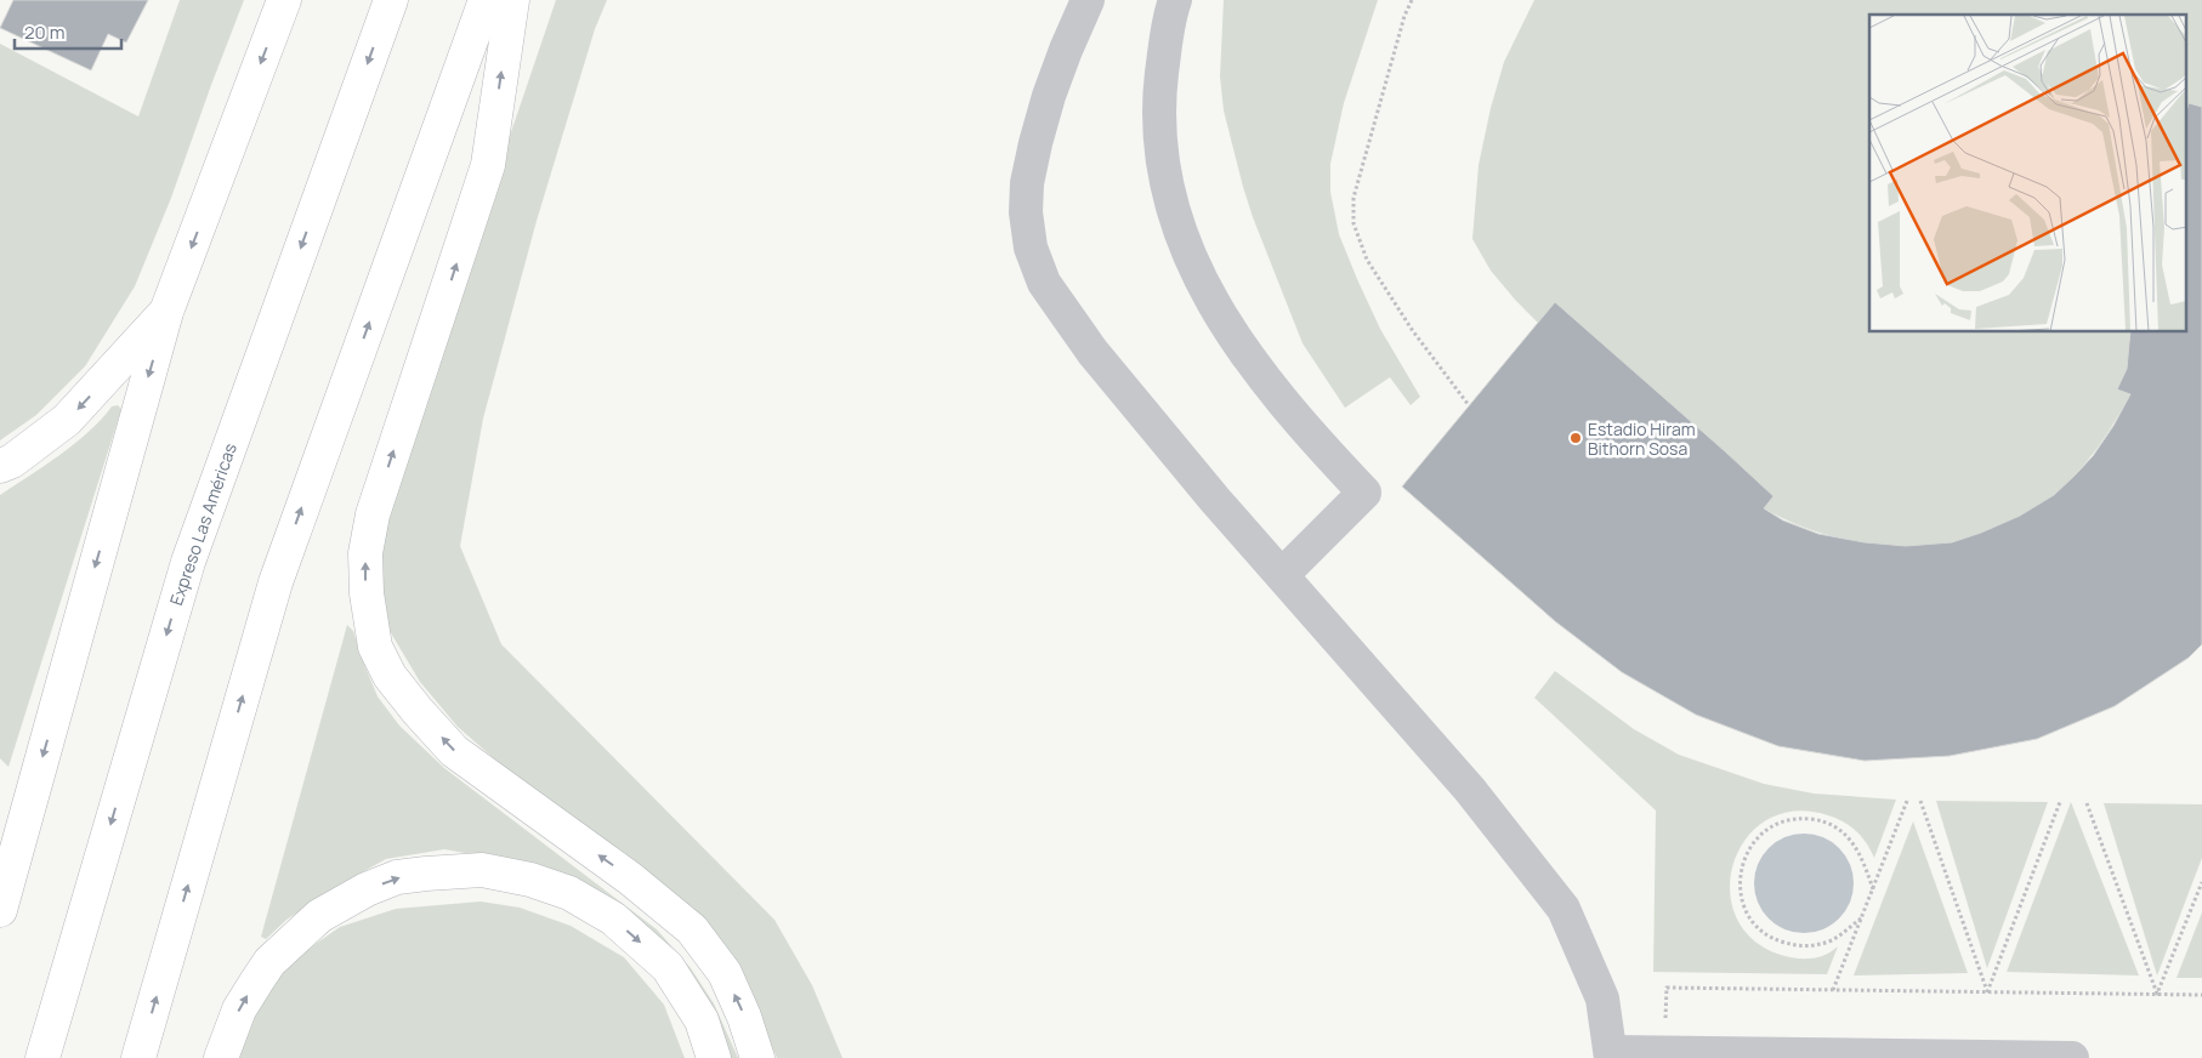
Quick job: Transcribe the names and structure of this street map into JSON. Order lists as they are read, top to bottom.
{
  "streets": {
    "highway": ["Expreso Las Américas"]
  },
  "places": ["Estadio Hiram Bithorn Sosa"],
  "scale_bar": "20 m"
}
